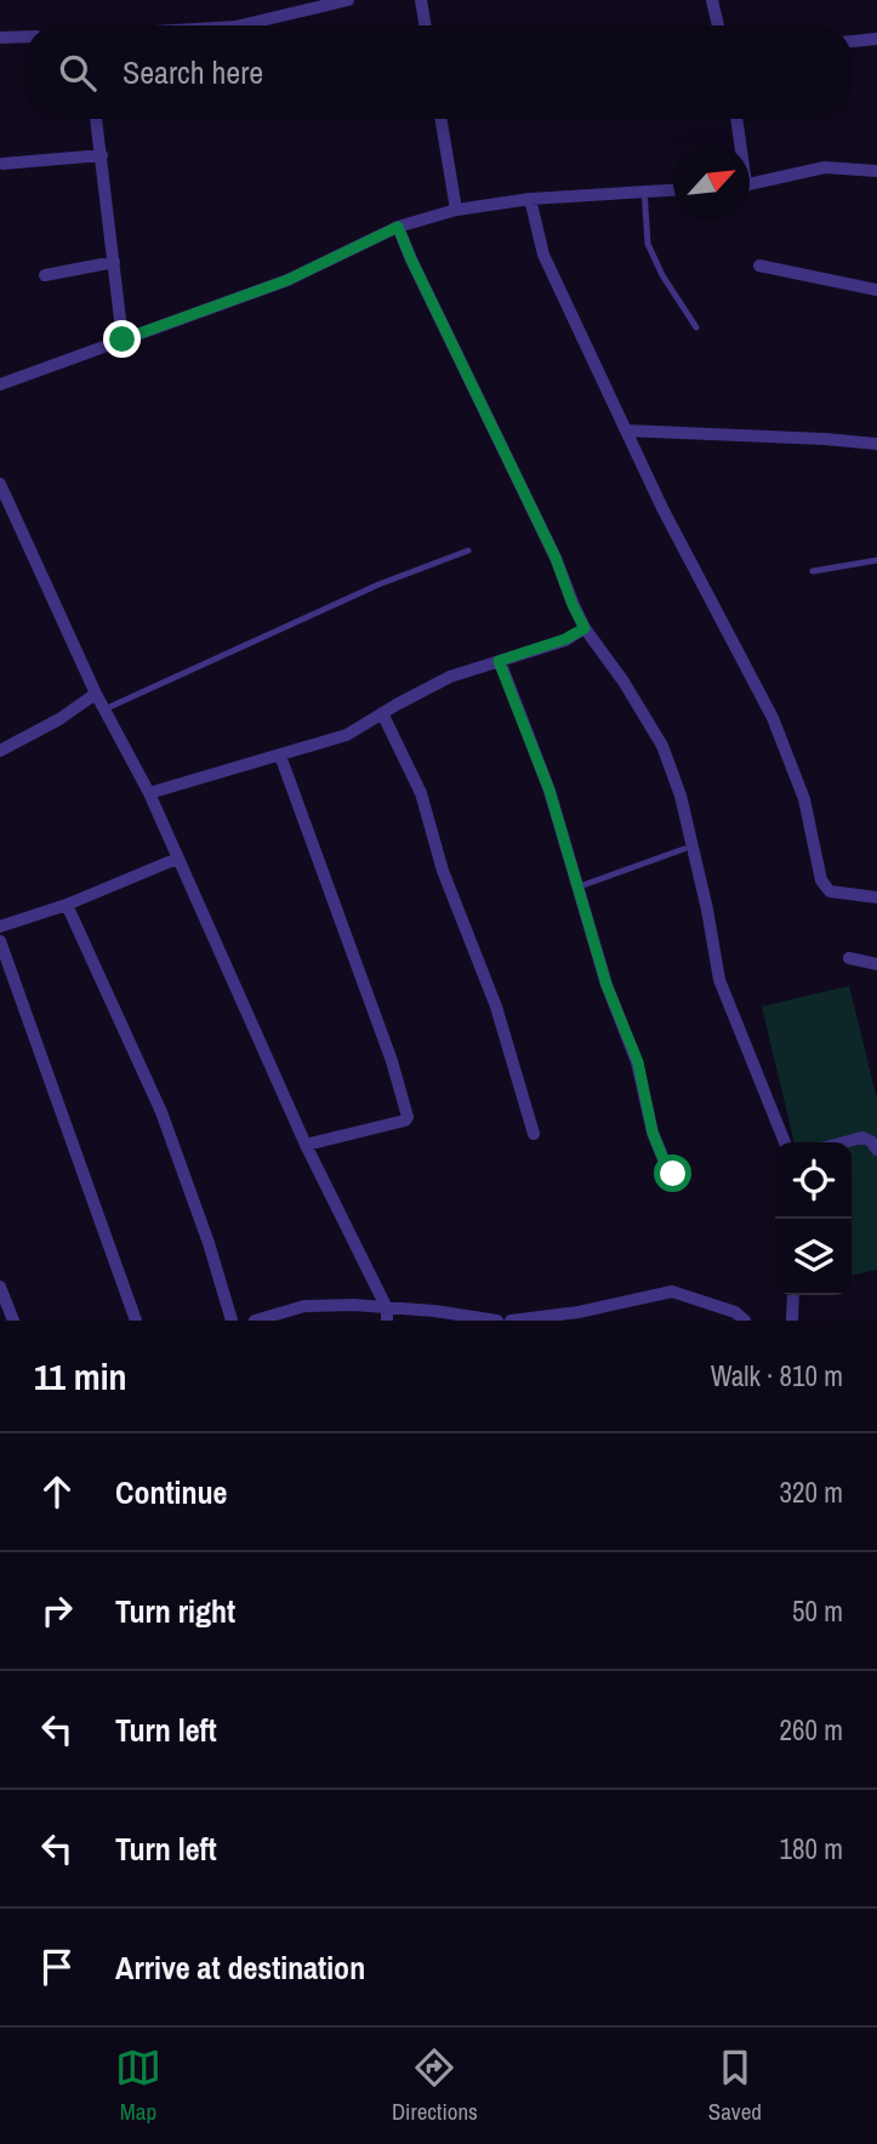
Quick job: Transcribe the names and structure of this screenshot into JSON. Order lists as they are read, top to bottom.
{
  "north": "top right",
  "page": {
    "search": "Search here",
    "heading": ["11 min", "Walk · 810 m"],
    "list": [
      ["Continue", "320 m"],
      ["Turn right", "50 m"],
      ["Turn left", "260 m"],
      ["Turn left", "180 m"],
      "Arrive at destination"
    ],
    "nav": ["Map", "Directions", "Saved"]
  }
}
